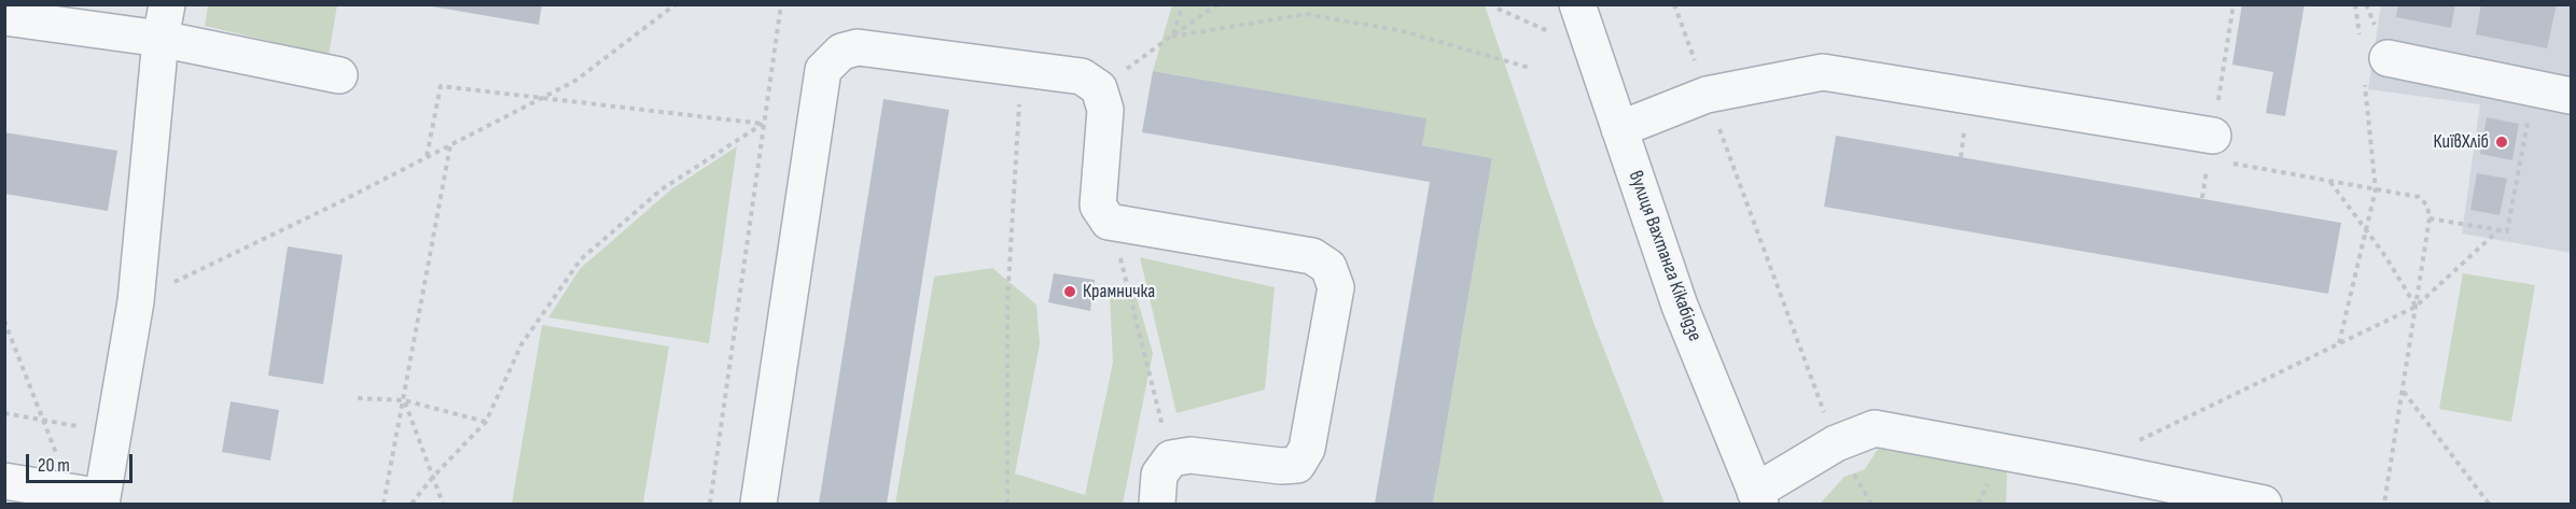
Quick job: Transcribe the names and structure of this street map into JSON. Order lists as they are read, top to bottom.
{
  "streets": {
    "street": ["вулиця Вахтанга Кікабідзе"]
  },
  "places": ["КиївХліб", "Крамничка"],
  "scale_bar": "20 m"
}
